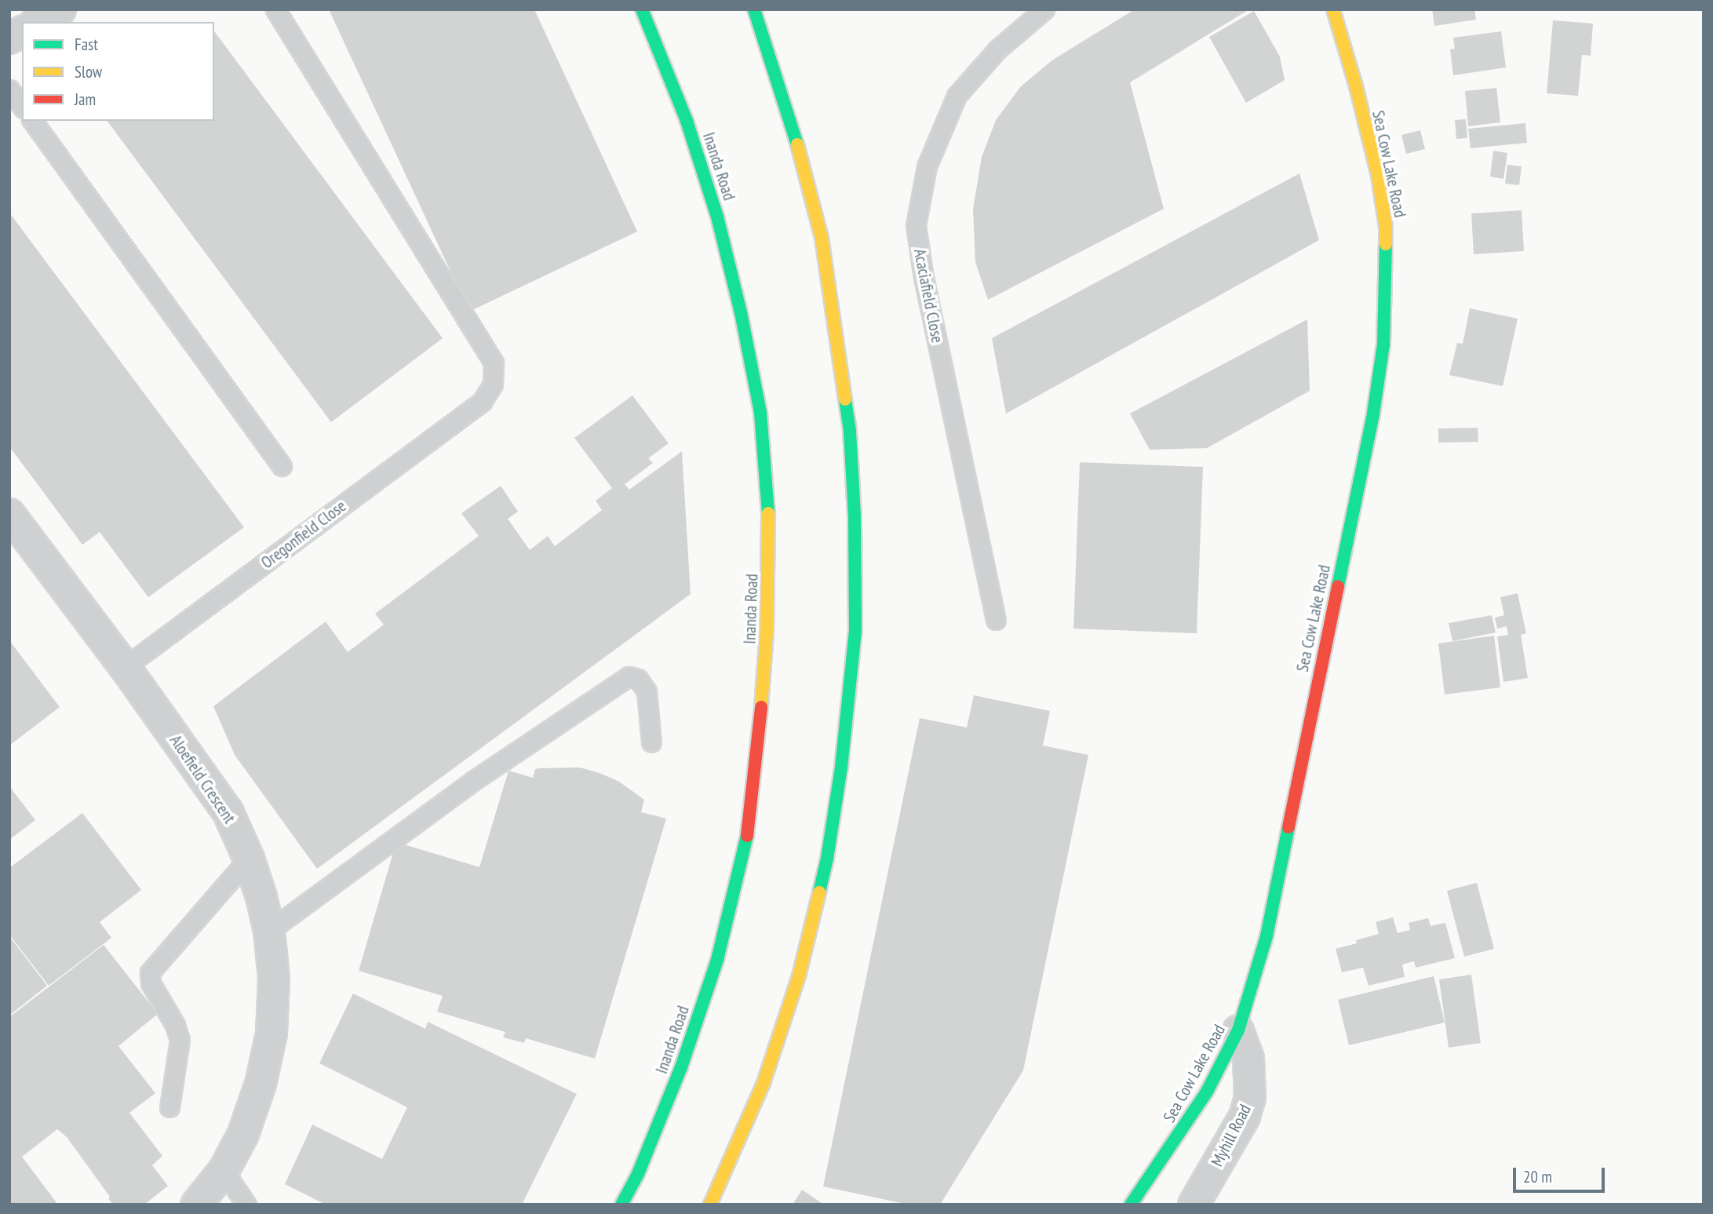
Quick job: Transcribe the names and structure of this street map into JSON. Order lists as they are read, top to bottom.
{
  "streets": {
    "main road": ["Sea Cow Lake Road", "Inanda Road"],
    "street": ["Aloefield Crescent", "Myhill Road"],
    "lane": ["Acaciafield Close", "Oregonfield Close"]
  },
  "crossings": [
    ["Sea Cow Lake Road", "Myhill Road"],
    ["Oregonfield Close", "Aloefield Crescent"]
  ],
  "legend": ["Fast", "Slow", "Jam"],
  "scale_bar": "20 m"
}
